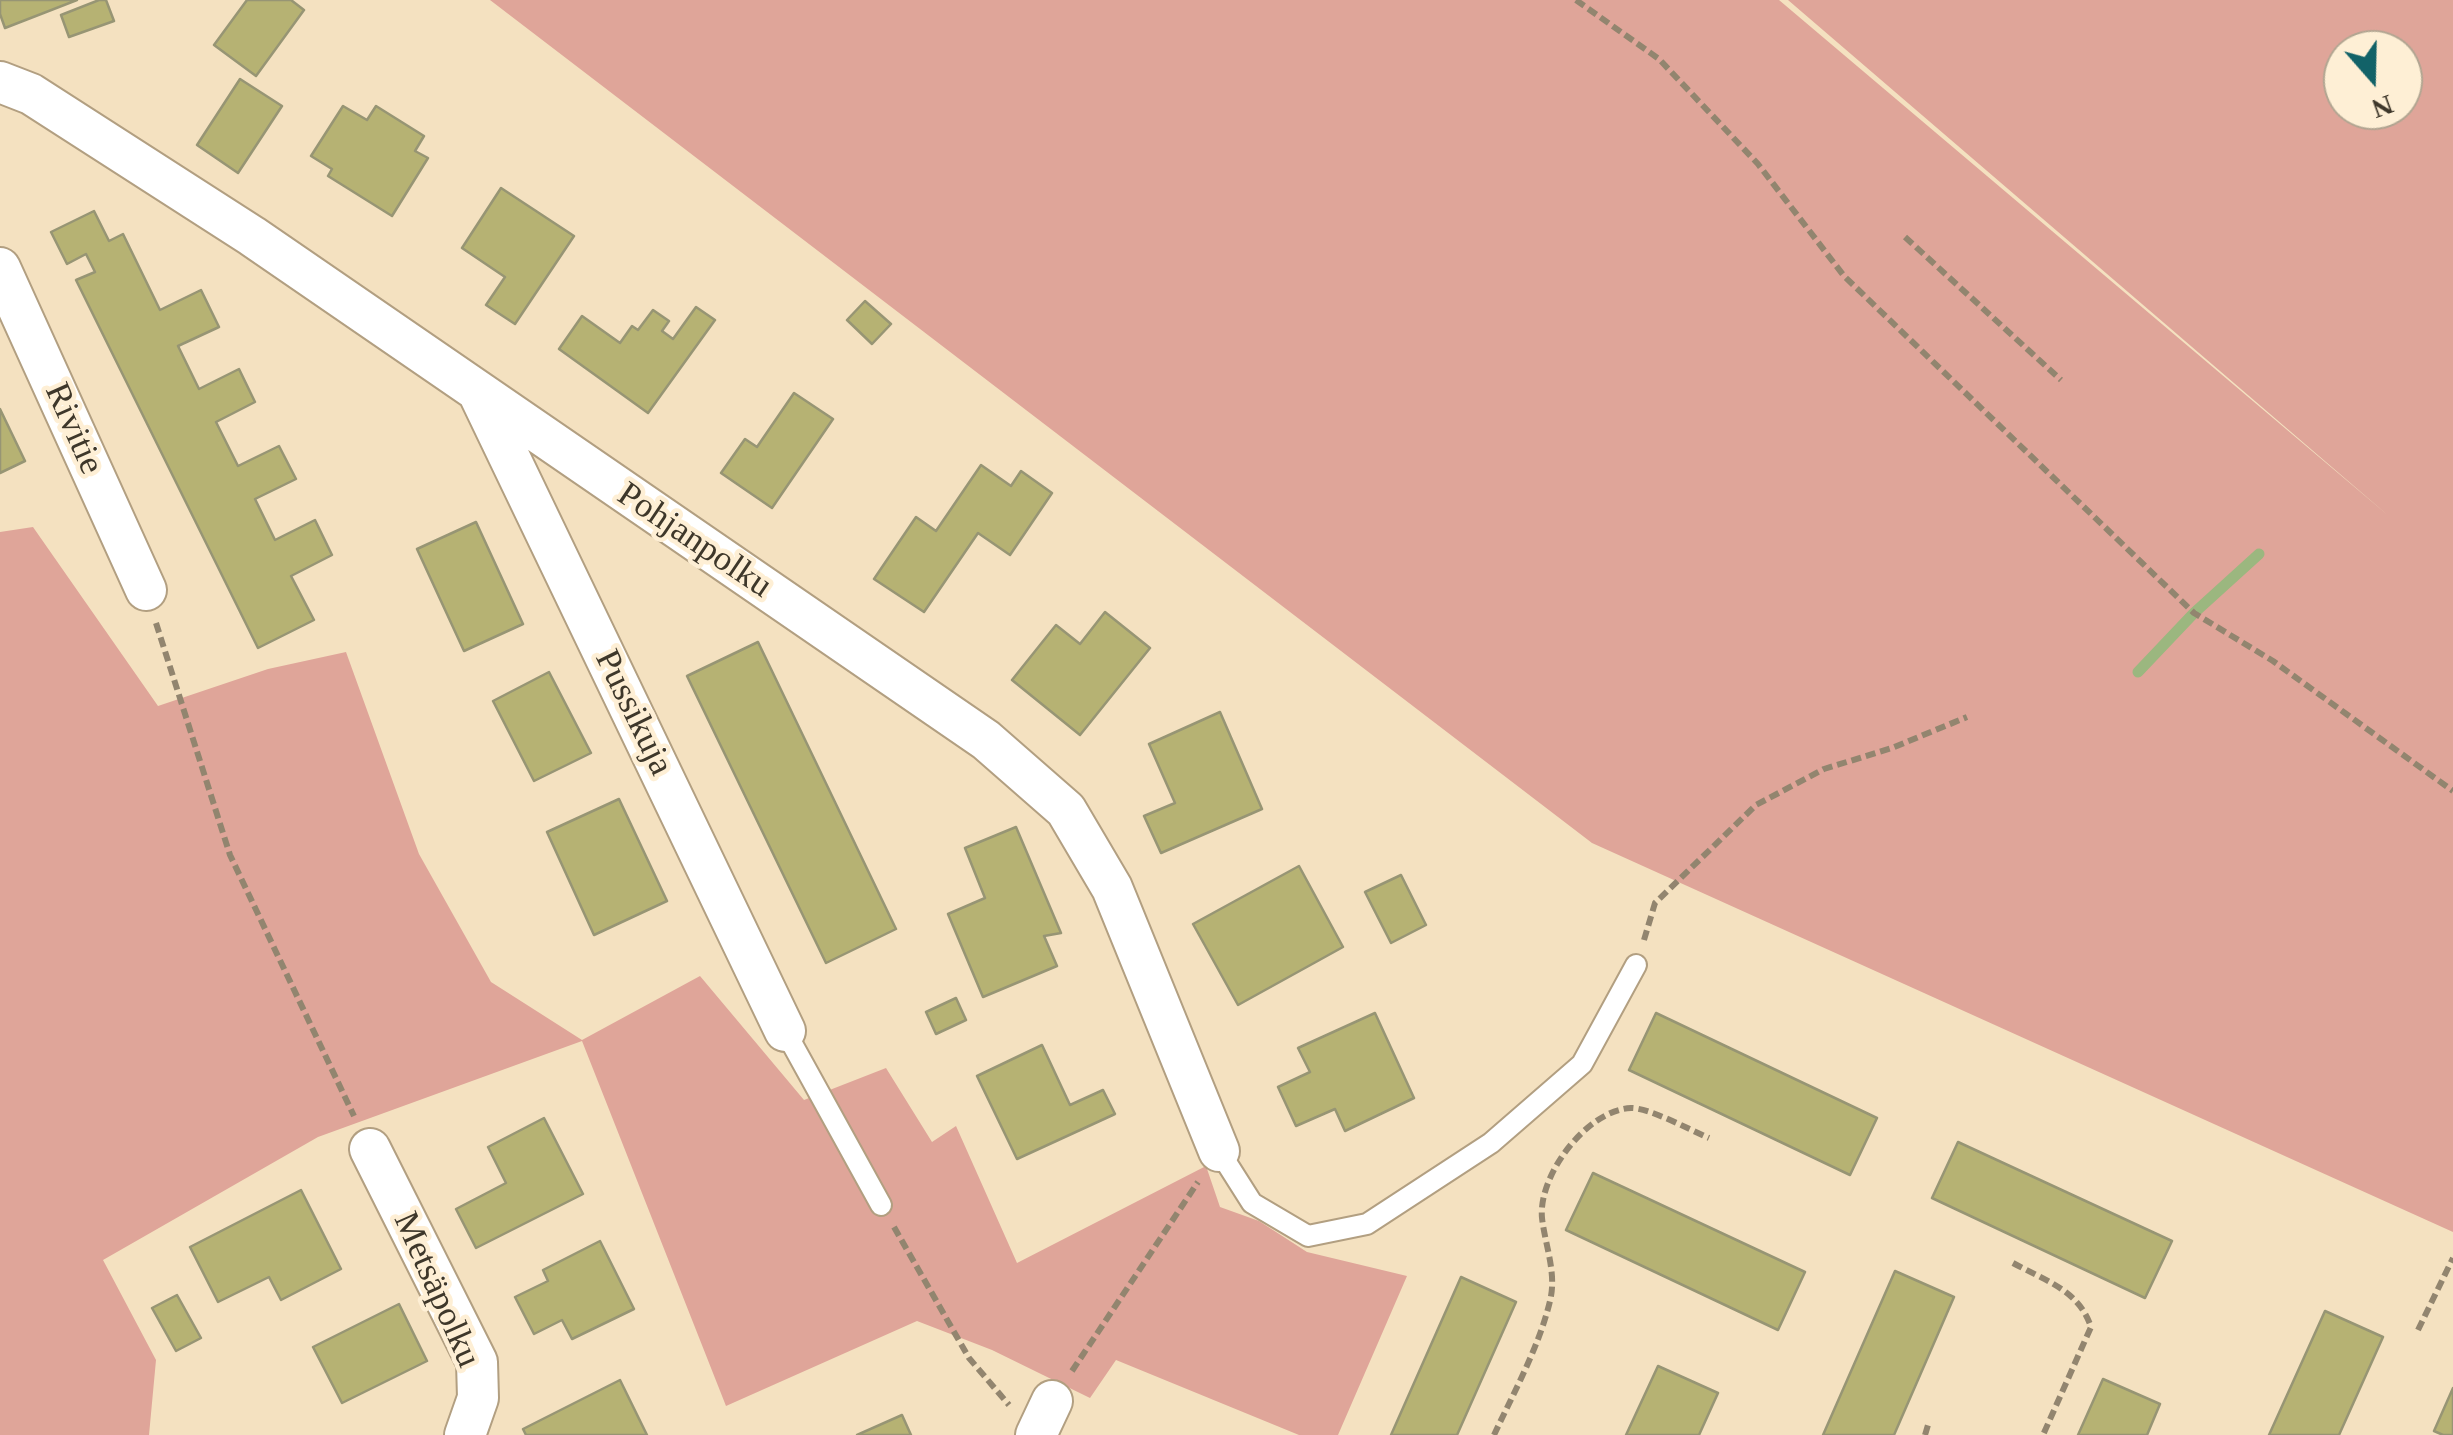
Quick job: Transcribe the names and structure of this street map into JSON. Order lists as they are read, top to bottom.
{
  "streets": {
    "street": [
      "Rivitie",
      "Pohjanpolku",
      "Pussikuja",
      "Metsäpolku"
    ]
  },
  "crossings": [
    ["Pohjanpolku", "Pussikuja"]
  ],
  "north": "bottom"
}
